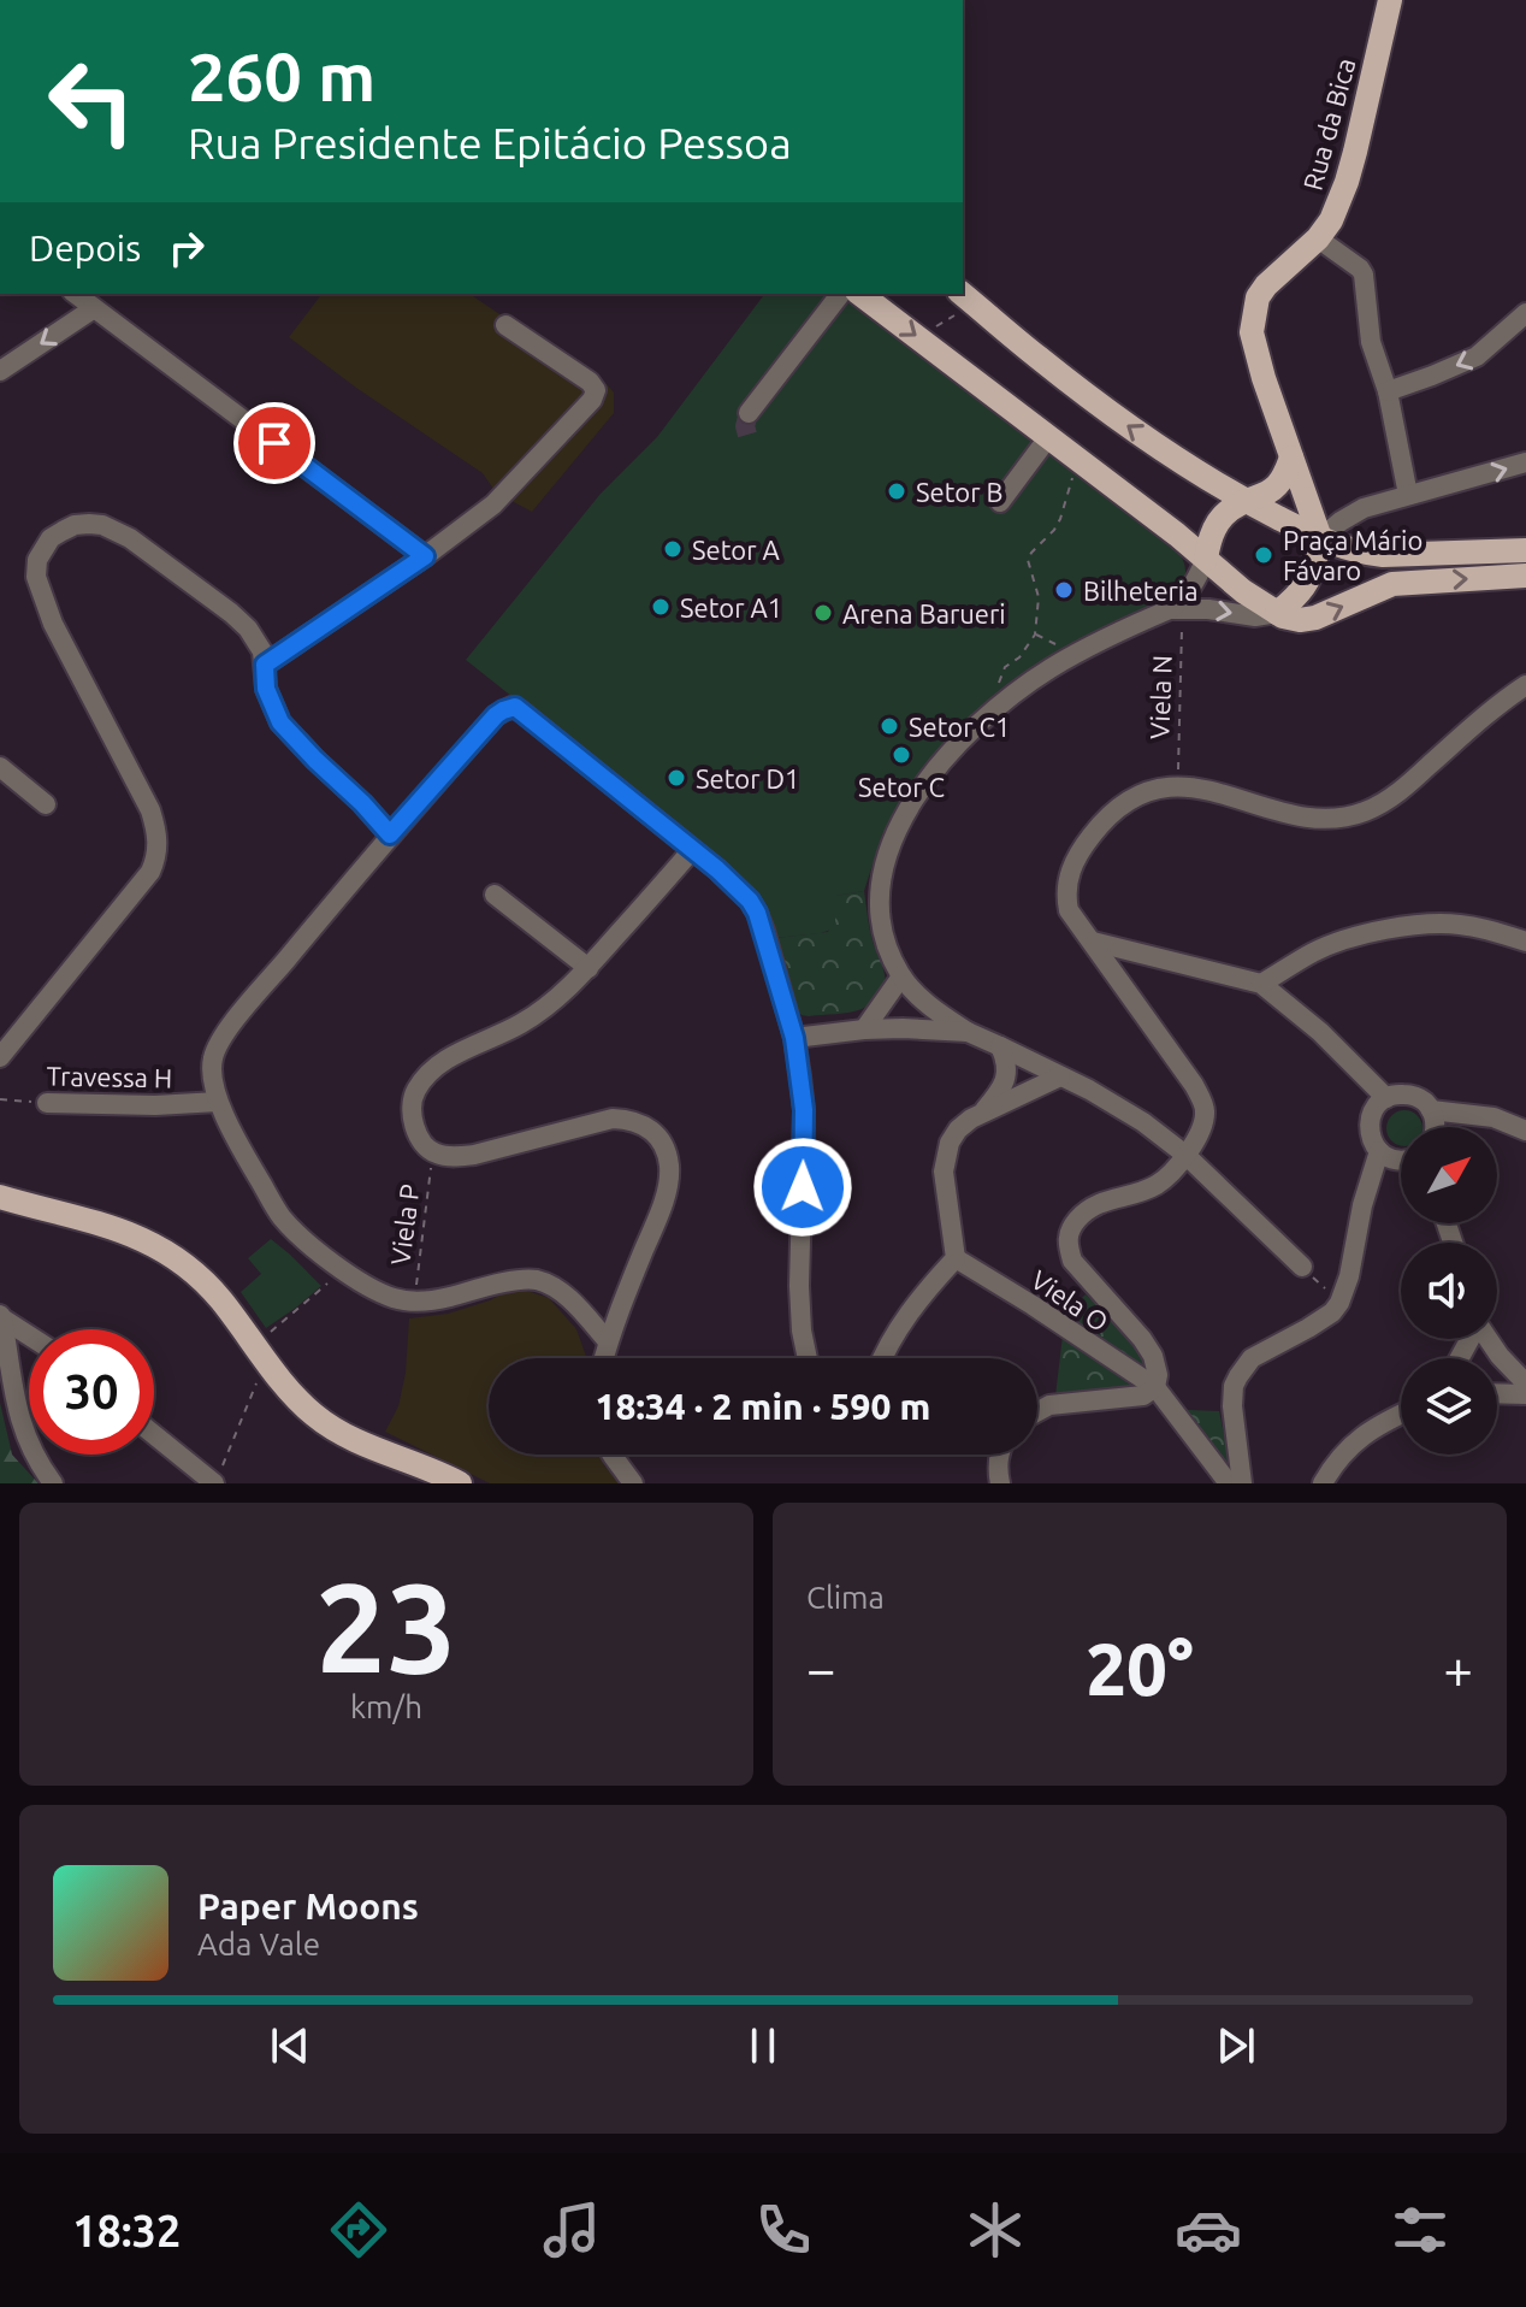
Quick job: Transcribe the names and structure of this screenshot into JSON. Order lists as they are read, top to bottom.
{
  "streets": {
    "main road": ["Rua da Bica"],
    "street": ["Travessa H", "Viela O"],
    "path": ["Viela N", "Viela P"]
  },
  "places": [
    "Setor B",
    "Setor A",
    "Praça Mário Fávaro",
    "Bilheteria",
    "Setor A1",
    "Arena Barueri",
    "Setor C1",
    "Setor C",
    "Setor D1"
  ],
  "north": "top right",
  "page": {
    "turn": ["260 m", "Rua Presidente Epitácio Pessoa"],
    "then": "Depois",
    "limit": "30",
    "trip": "18:34 · 2 min · 590 m",
    "tile": [
      ["23", "km/h"],
      "Clima"
    ],
    "heat": ["−", "20°", "+"],
    "song": ["Paper Moons", "Ada Vale"],
    "tabs": "18:32"
  }
}
